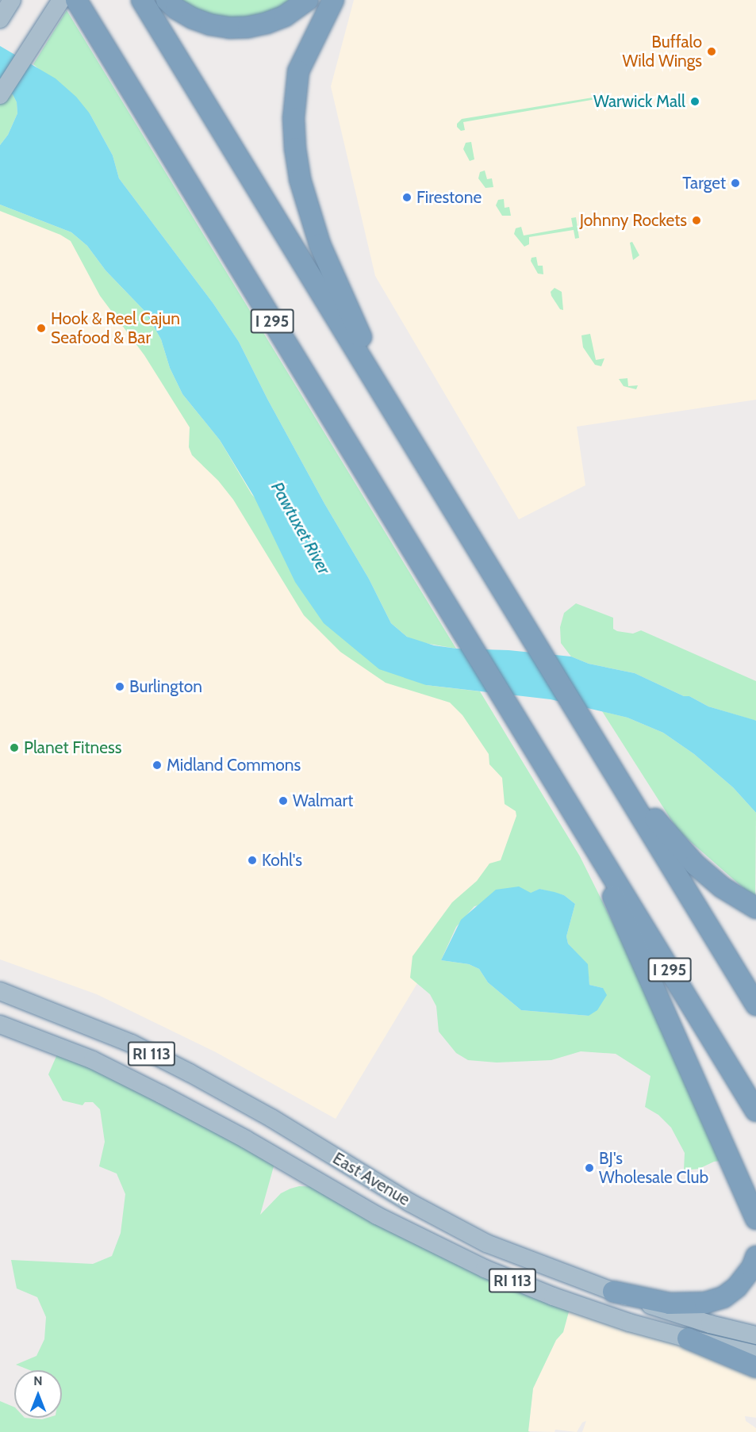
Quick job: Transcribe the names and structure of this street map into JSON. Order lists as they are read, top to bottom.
{
  "streets": {
    "highway": ["I 295"],
    "main road": ["RI 113", "East Avenue"]
  },
  "water": ["Pawtuxet River"],
  "places": [
    "Buffalo Wild Wings",
    "Warwick Mall",
    "Target",
    "Firestone",
    "Johnny Rockets",
    "Hook & Reel Cajun Seafood & Bar",
    "Burlington",
    "Planet Fitness",
    "Midland Commons",
    "Walmart",
    "Kohl's",
    "BJ's Wholesale Club"
  ],
  "north": "top"
}
